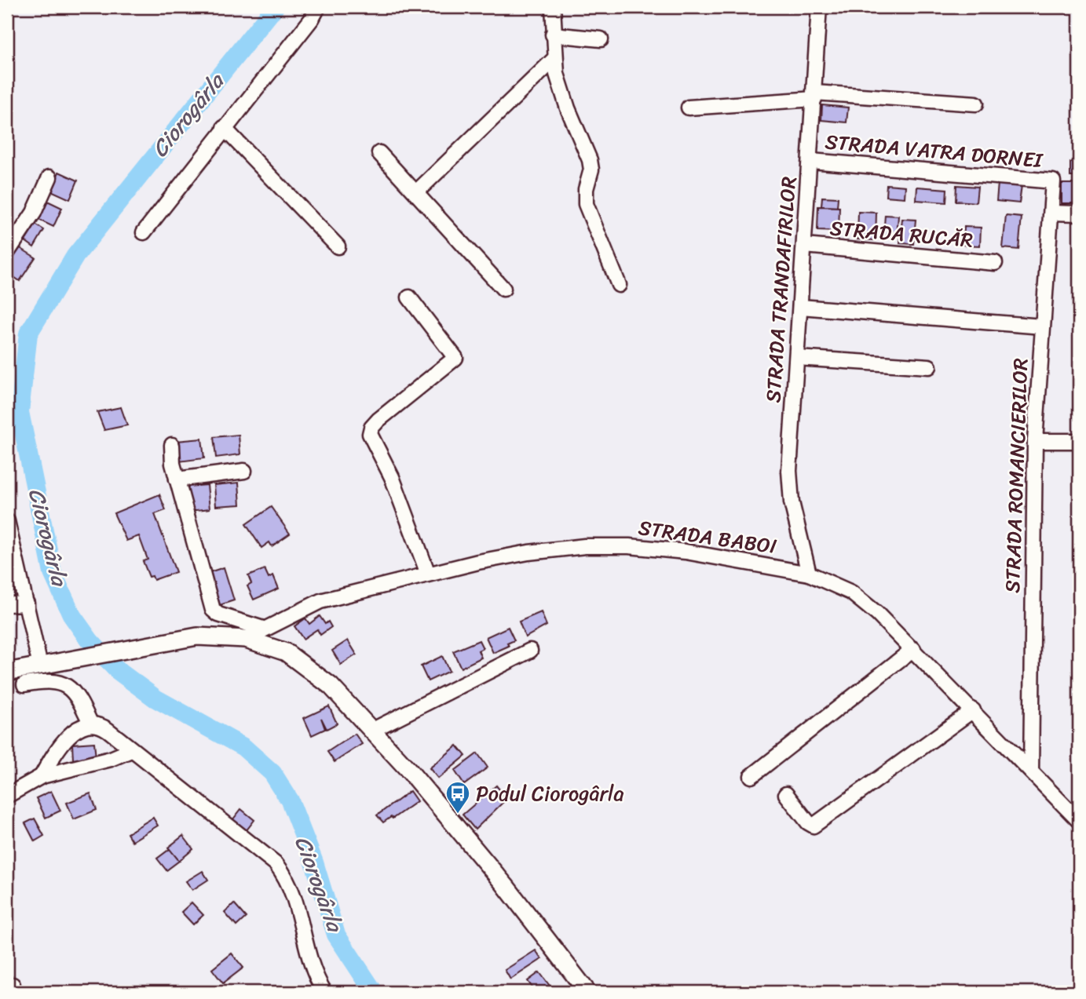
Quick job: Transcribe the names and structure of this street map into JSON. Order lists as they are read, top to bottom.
{
  "streets": {
    "street": [
      "STRADA VATRA DORNEI",
      "STRADA RUCĂR",
      "STRADA TRANDAFIRILOR",
      "STRADA ROMANCIERILOR",
      "STRADA BABOI"
    ]
  },
  "crossings": [
    ["STRADA VATRA DORNEI", "STRADA TRANDAFIRILOR"],
    ["STRADA VATRA DORNEI", "STRADA ROMANCIERILOR"],
    ["STRADA RUCĂR", "STRADA TRANDAFIRILOR"],
    ["STRADA TRANDAFIRILOR", "STRADA BABOI"],
    ["STRADA ROMANCIERILOR", "STRADA BABOI"]
  ],
  "water": ["Ciorogârla"],
  "places": {
    "bus stop": ["Podul Ciorogârla"]
  }
}
